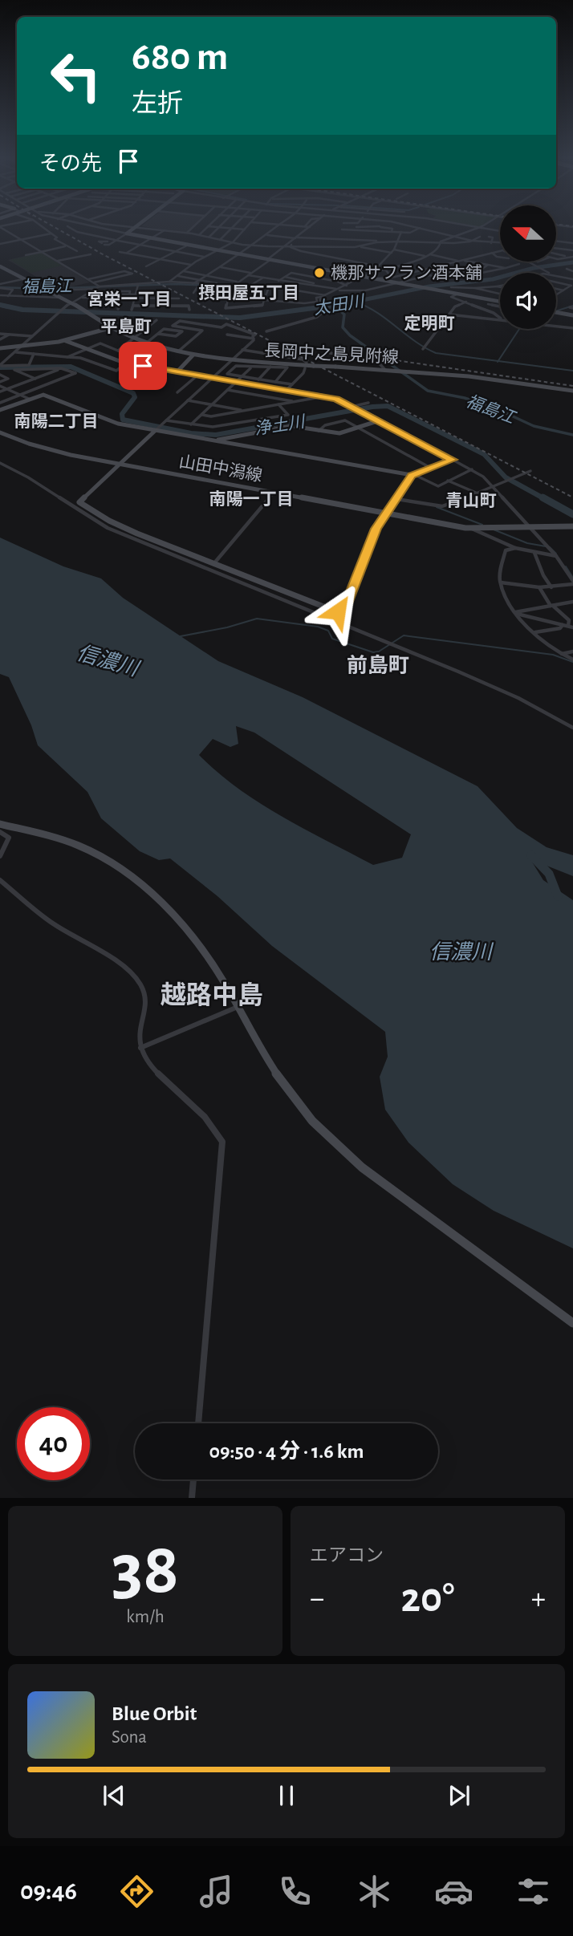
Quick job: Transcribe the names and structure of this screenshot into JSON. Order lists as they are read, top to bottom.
{
  "streets": {
    "street": ["長岡中之島見附線", "山田中潟線"]
  },
  "districts": [
    "摂田屋五丁目",
    "宮栄一丁目",
    "定明町",
    "平島町",
    "南陽二丁目",
    "南陽一丁目",
    "青山町",
    "前島町",
    "越路中島"
  ],
  "water": [
    "福島江",
    "太田川",
    "浄土川",
    "信濃川"
  ],
  "places": ["機那サフラン酒本舗"],
  "north": "left",
  "page": {
    "turn": ["680 m", "左折"],
    "then": "その先",
    "limit": "40",
    "trip": "09:50 · 4 分 · 1.6 km",
    "tile": [
      ["38", "km/h"],
      "エアコン"
    ],
    "heat": ["−", "20°", "+"],
    "song": ["Blue Orbit", "Sona"],
    "tabs": "09:46"
  }
}
